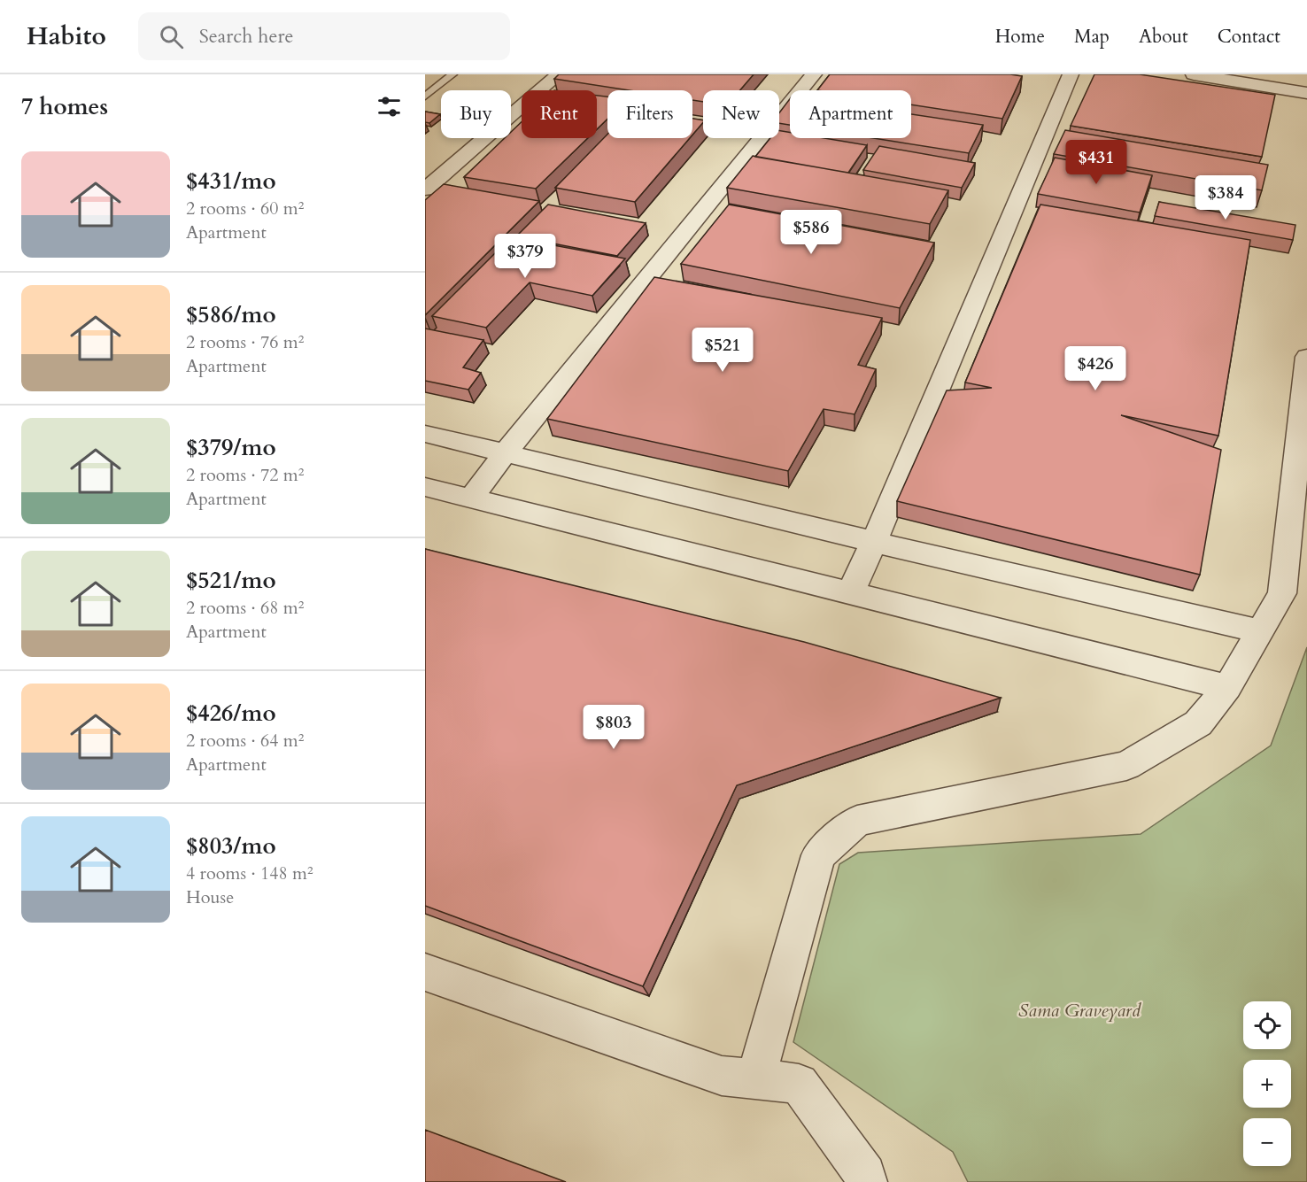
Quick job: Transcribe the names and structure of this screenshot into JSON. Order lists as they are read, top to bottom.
{
  "parks": ["Sama Graveyard"],
  "page": {
    "header": "Habito",
    "search": "Search here",
    "nav": [
      "Home",
      "Map",
      "About",
      "Contact"
    ],
    "heading": "7 homes",
    "chip": [
      "Buy",
      "Rent",
      "Filters",
      "New",
      "Apartment"
    ],
    "list": [
      {
        "name": "$431/mo",
        "note": "2 rooms · 60 m² · Apartment"
      },
      {
        "name": "$586/mo",
        "note": "2 rooms · 76 m² · Apartment"
      },
      {
        "name": "$379/mo",
        "note": "2 rooms · 72 m² · Apartment"
      },
      {
        "name": "$521/mo",
        "note": "2 rooms · 68 m² · Apartment"
      },
      {
        "name": "$426/mo",
        "note": "2 rooms · 64 m² · Apartment"
      },
      {
        "name": "$803/mo",
        "note": "4 rooms · 148 m² · House"
      }
    ],
    "price": [
      "$431",
      "$384",
      "$586",
      "$379",
      "$521",
      "$426",
      "$803"
    ],
    "map_buttons": ["+", "−"]
  }
}
